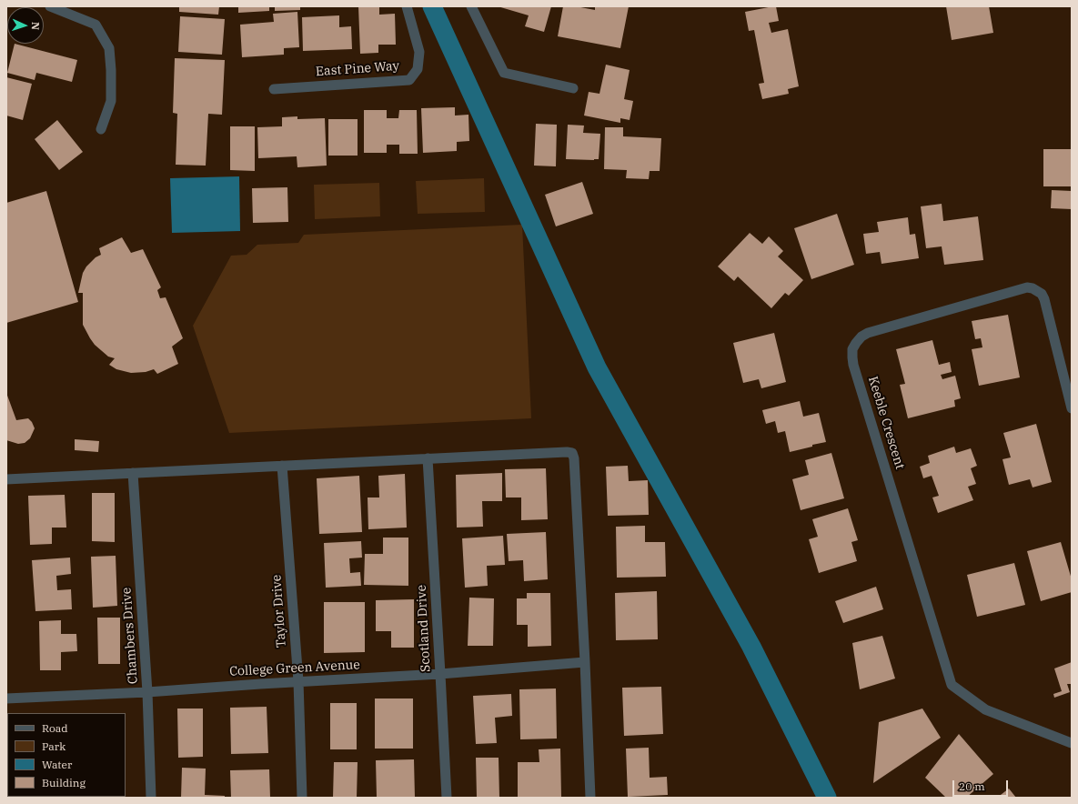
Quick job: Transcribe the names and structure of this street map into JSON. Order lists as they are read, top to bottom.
{
  "streets": {
    "street": [
      "East Pine Way",
      "Keeble Crescent",
      "Taylor Drive",
      "Scotland Drive",
      "Chambers Drive",
      "College Green Avenue"
    ]
  },
  "crossings": [
    ["Taylor Drive", "College Green Avenue"],
    ["Scotland Drive", "College Green Avenue"],
    ["Chambers Drive", "College Green Avenue"]
  ],
  "legend": [
    "Road",
    "Park",
    "Water",
    "Building"
  ],
  "scale_bar": "20 m",
  "north": "right"
}
